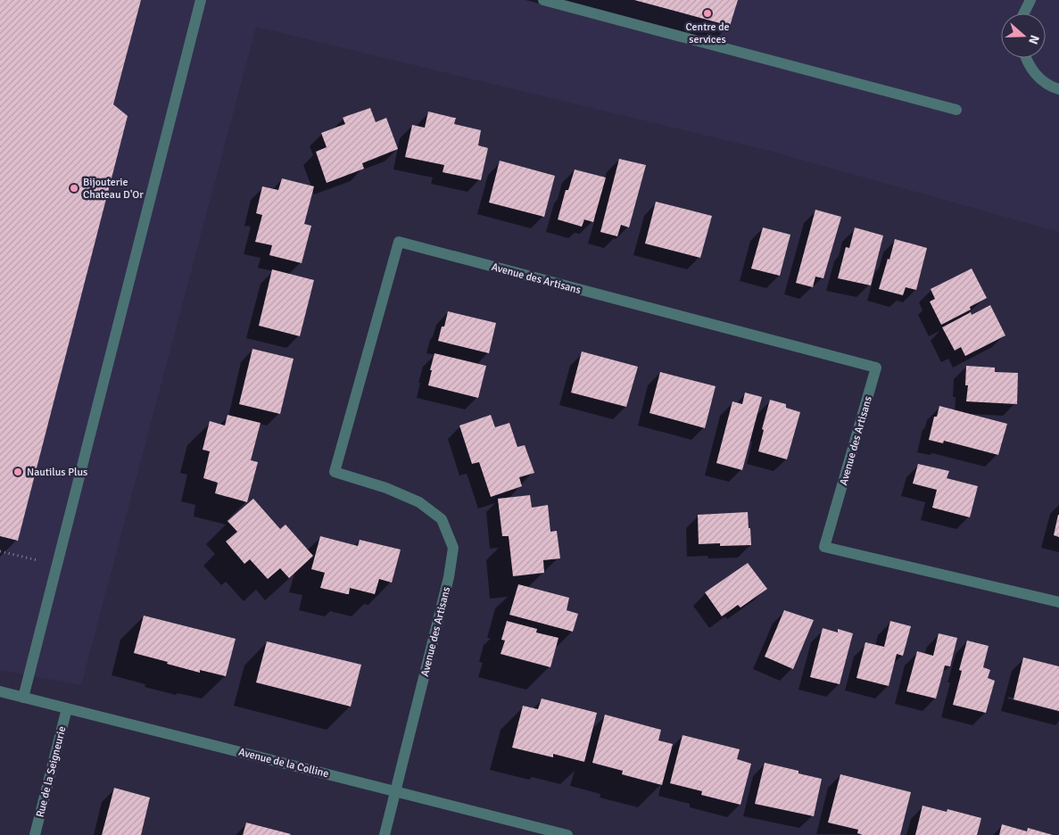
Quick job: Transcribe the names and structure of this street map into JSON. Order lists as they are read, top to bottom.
{
  "streets": {
    "street": ["Avenue des Artisans", "Avenue de la Colline", "Rue de la Seigneurie"]
  },
  "crossings": [
    ["Avenue des Artisans", "Avenue de la Colline"],
    ["Avenue de la Colline", "Rue de la Seigneurie"]
  ],
  "places": ["Centre de services", "Bijouterie Chateau D'Or", "Nautilus Plus"],
  "north": "right"
}
